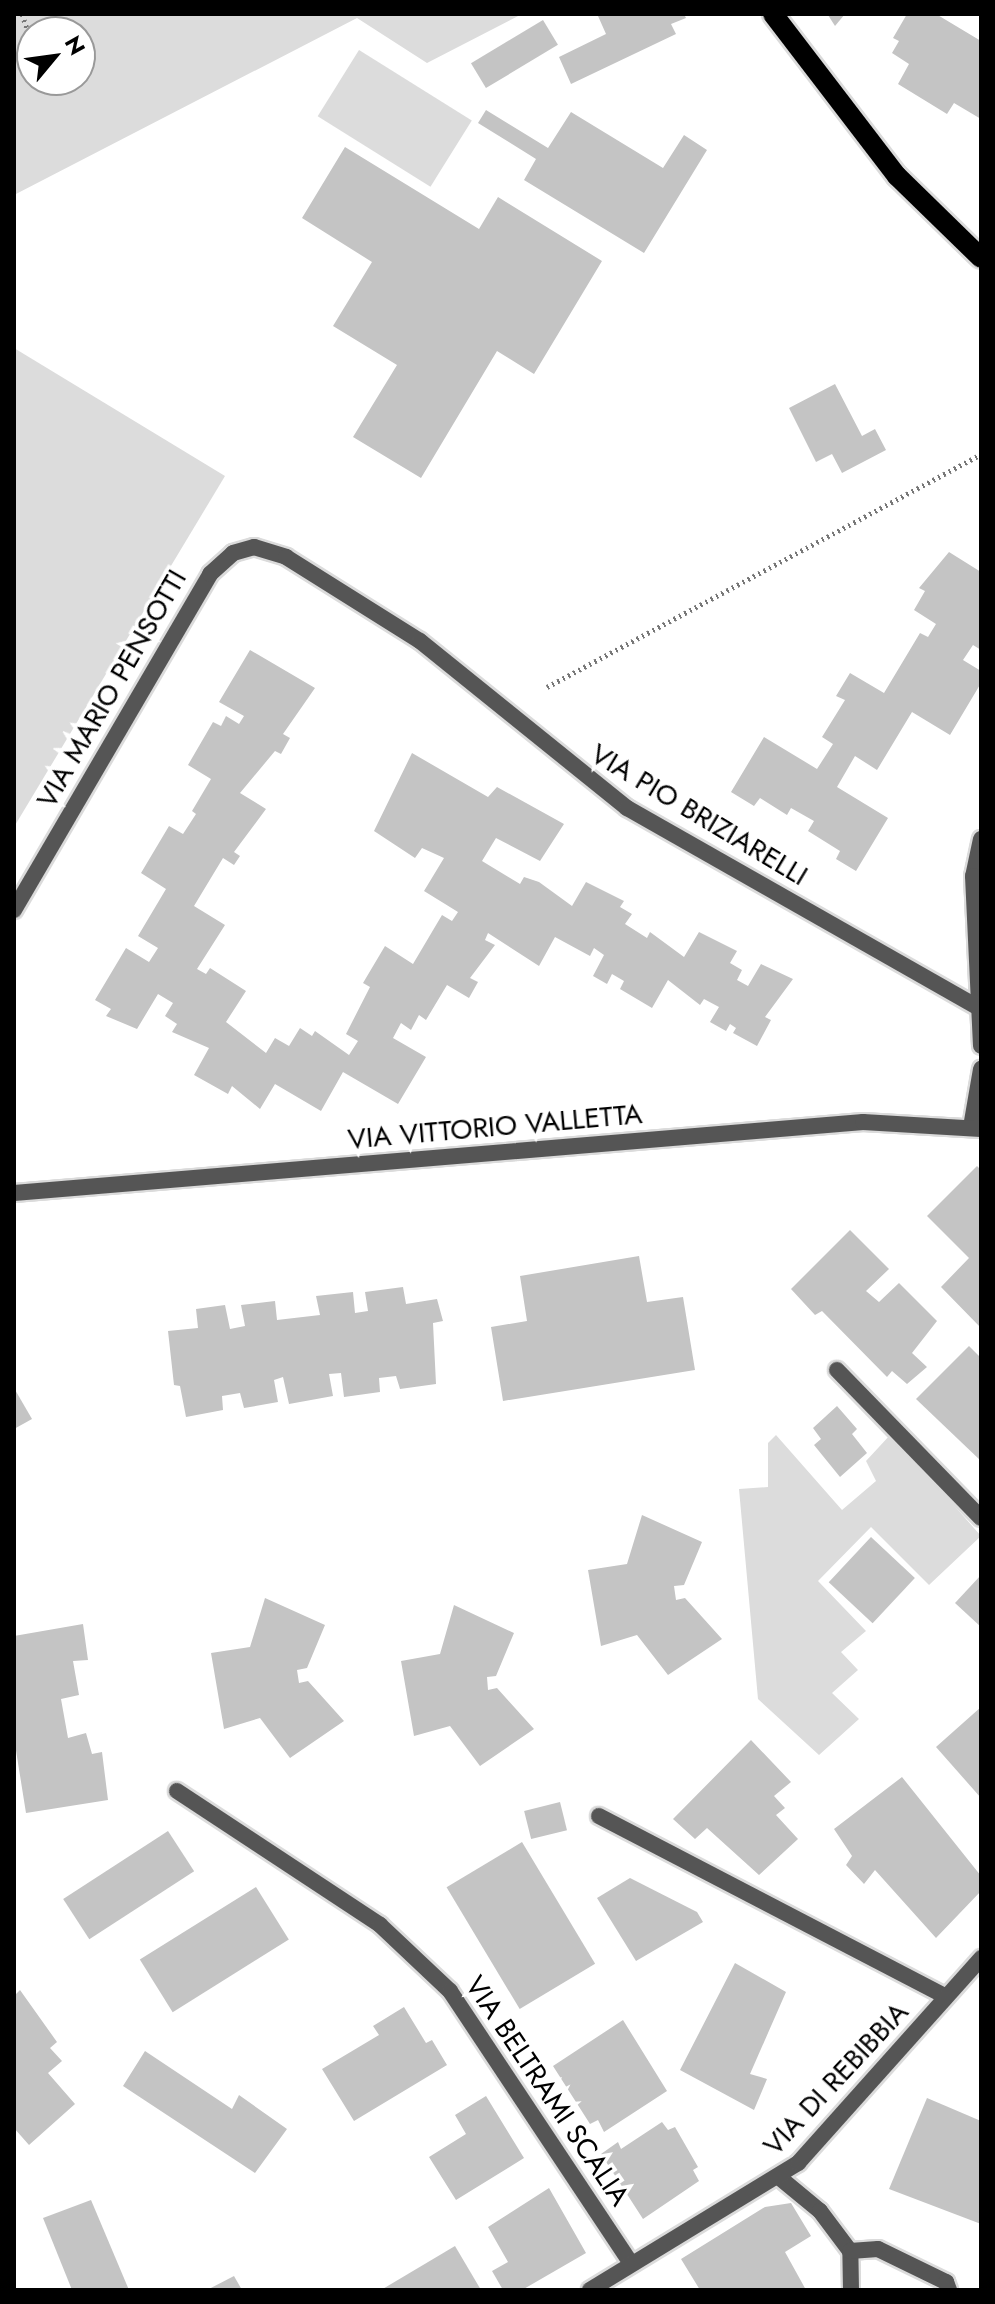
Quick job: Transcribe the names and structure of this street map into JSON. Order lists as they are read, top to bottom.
{
  "streets": {
    "street": [
      "VIA MARIO PENSOTTI",
      "VIA PIO BRIZIARELLI",
      "VIA VITTORIO VALLETTA",
      "VIA DI REBIBBIA",
      "VIA BELTRAMI SCALIA"
    ]
  },
  "crossings": [
    ["VIA MARIO PENSOTTI", "VIA PIO BRIZIARELLI"],
    ["VIA DI REBIBBIA", "VIA BELTRAMI SCALIA"]
  ],
  "north": "top right"
}
